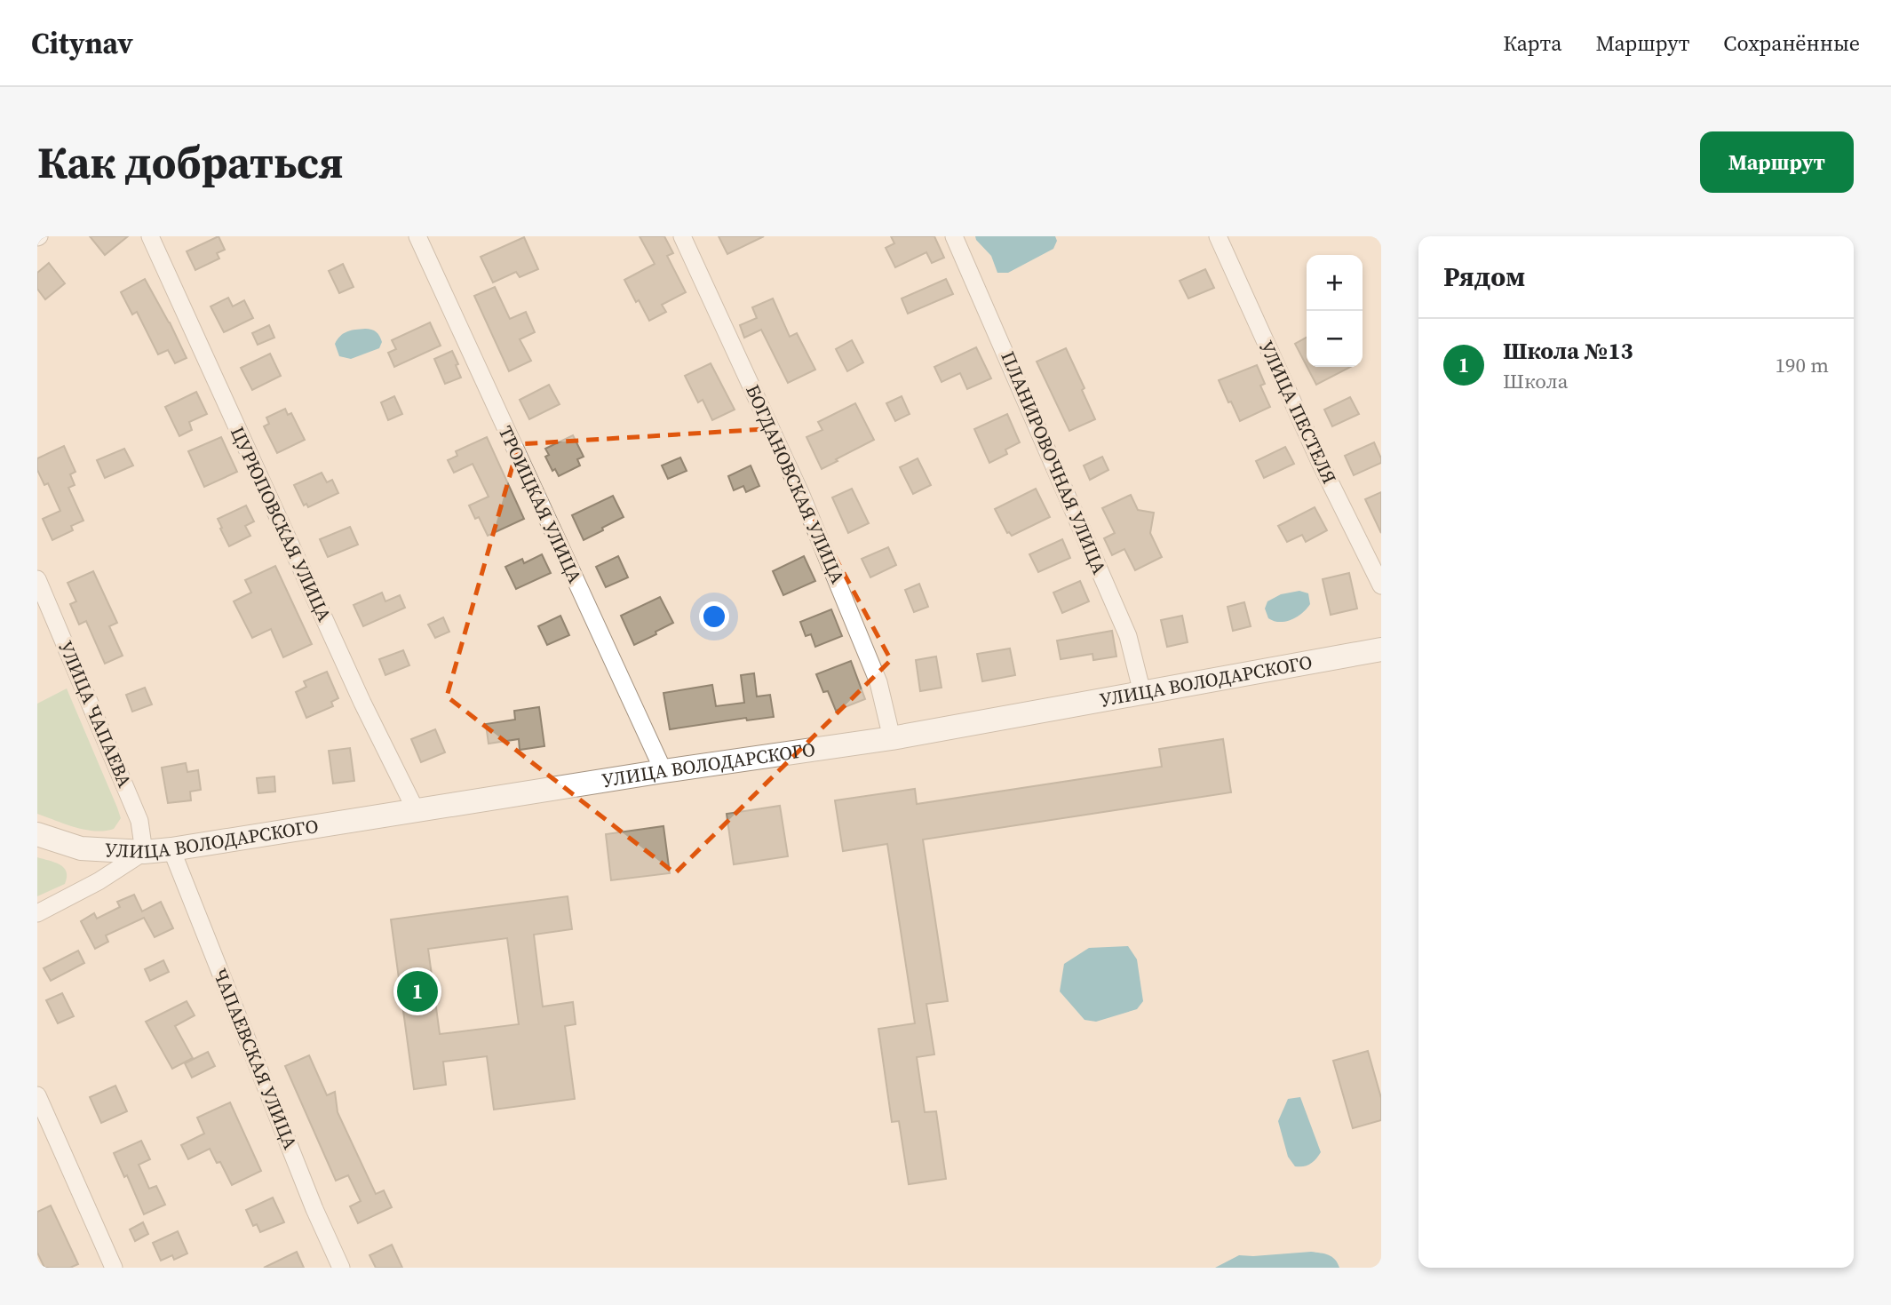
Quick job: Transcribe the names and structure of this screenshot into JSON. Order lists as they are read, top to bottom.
{
  "streets": {
    "main road": ["УЛИЦА ВОЛОДАРСКОГО"],
    "street": [
      "УЛИЦА ПЕСТЕЛЯ",
      "ПЛАНИРОВОЧНАЯ УЛИЦА",
      "БОГДАНОВСКАЯ УЛИЦА",
      "ТРОИЦКАЯ УЛИЦА",
      "ЦУРЮПОВСКАЯ УЛИЦА",
      "УЛИЦА ЧАПАЕВА",
      "ЧАПАЕВСКАЯ УЛИЦА"
    ]
  },
  "crossings": [
    ["ПЛАНИРОВОЧНАЯ УЛИЦА", "УЛИЦА ВОЛОДАРСКОГО"],
    ["БОГДАНОВСКАЯ УЛИЦА", "УЛИЦА ВОЛОДАРСКОГО"],
    ["ТРОИЦКАЯ УЛИЦА", "УЛИЦА ВОЛОДАРСКОГО"],
    ["ЦУРЮПОВСКАЯ УЛИЦА", "УЛИЦА ВОЛОДАРСКОГО"],
    ["УЛИЦА ВОЛОДАРСКОГО", "УЛИЦА ЧАПАЕВА"],
    ["УЛИЦА ВОЛОДАРСКОГО", "ЧАПАЕВСКАЯ УЛИЦА"]
  ],
  "page": {
    "header": "Citynav",
    "nav": ["Карта", "Маршрут", "Сохранённые"],
    "buttons": "Маршрут",
    "title": "Как добраться",
    "heading": "Рядом",
    "map_buttons": ["+", "−"],
    "list": [
      {
        "mark": "1",
        "name": "Школа №13",
        "note": "Школа",
        "value": "190 m"
      }
    ],
    "pins": "1"
  }
}
